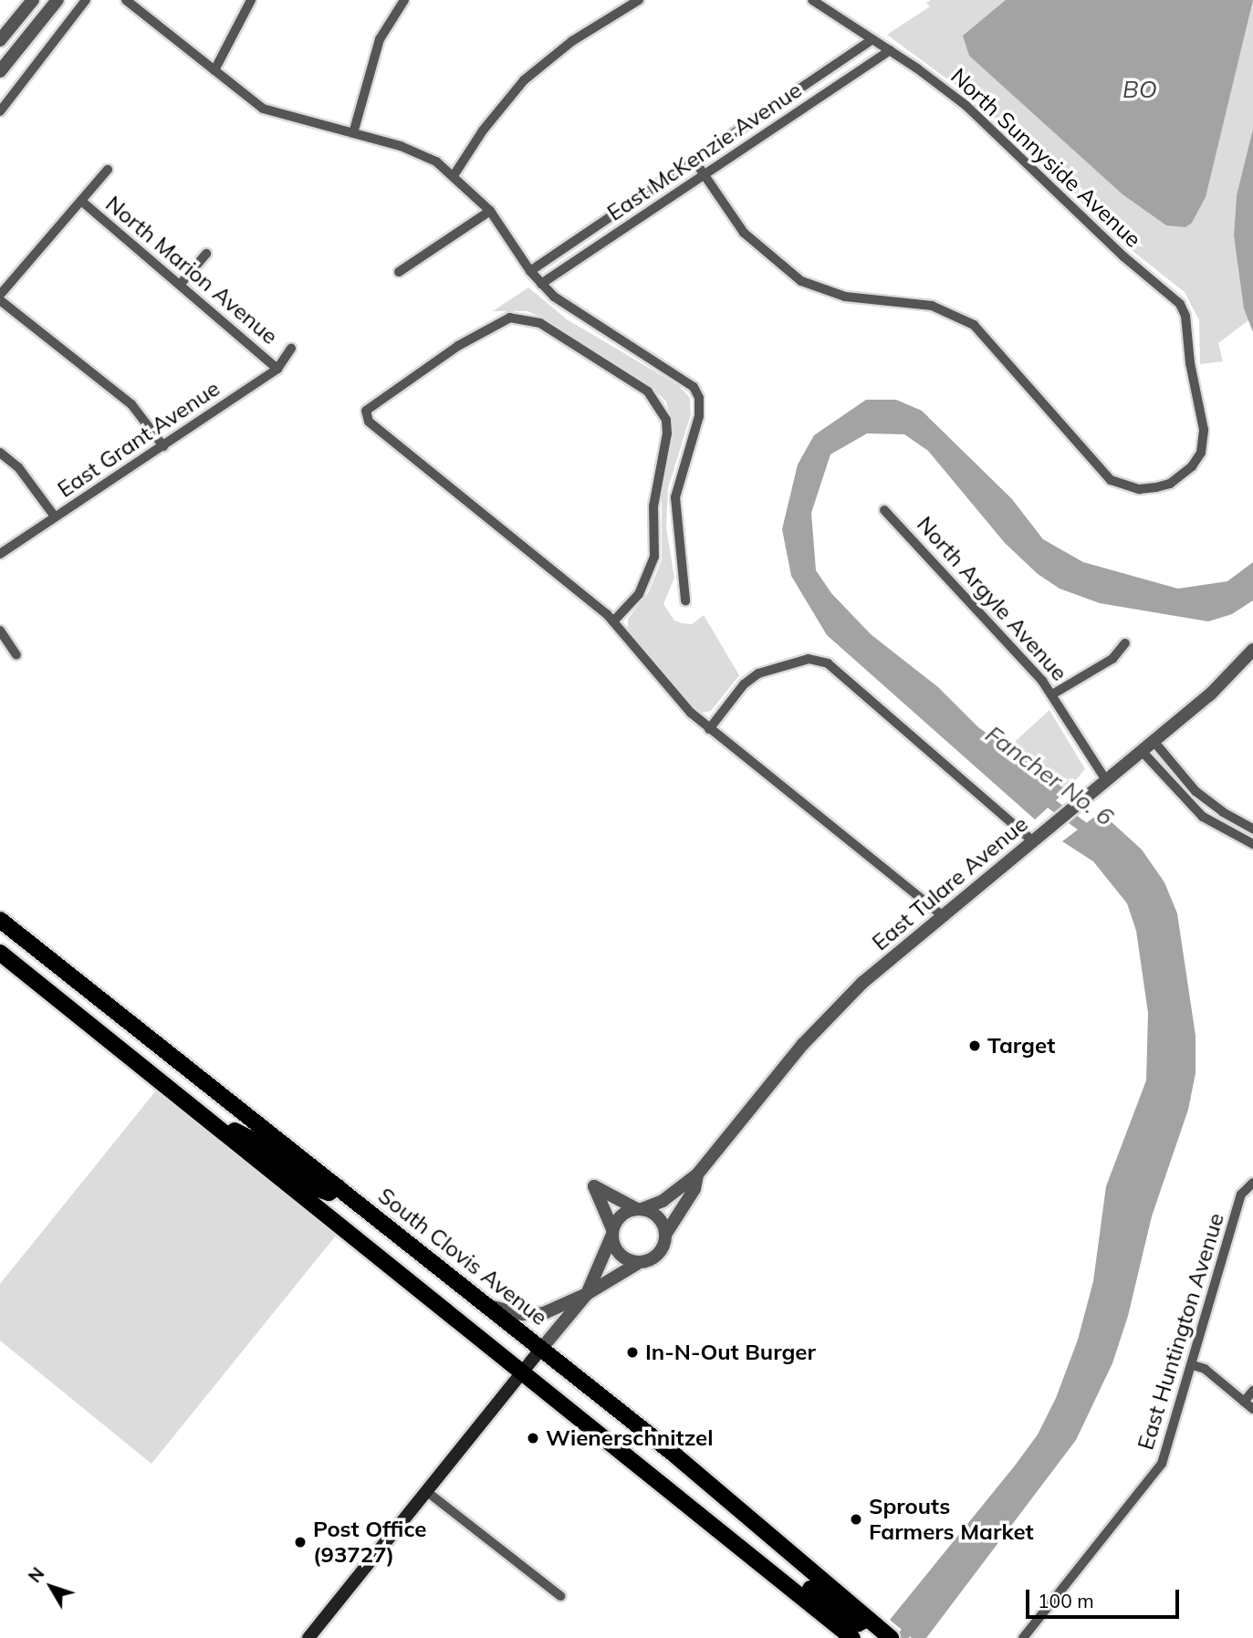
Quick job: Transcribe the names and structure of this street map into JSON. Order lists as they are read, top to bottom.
{
  "streets": {
    "main road": ["East Tulare Avenue", "South Clovis Avenue"],
    "street": [
      "East McKenzie Avenue",
      "North Sunnyside Avenue",
      "North Marion Avenue",
      "East Grant Avenue",
      "North Argyle Avenue",
      "East Huntington Avenue"
    ]
  },
  "crossings": [
    ["East McKenzie Avenue", "North Sunnyside Avenue"],
    ["North Marion Avenue", "East Grant Avenue"],
    ["North Argyle Avenue", "East Tulare Avenue"],
    ["East Tulare Avenue", "South Clovis Avenue"]
  ],
  "water": ["BO", "Fancher No. 6"],
  "places": [
    "Target",
    "In-N-Out Burger",
    "Wienerschnitzel",
    "Sprouts Farmers Market",
    "Post Office (93727)"
  ],
  "scale_bar": "100 m",
  "north": "top left"
}
